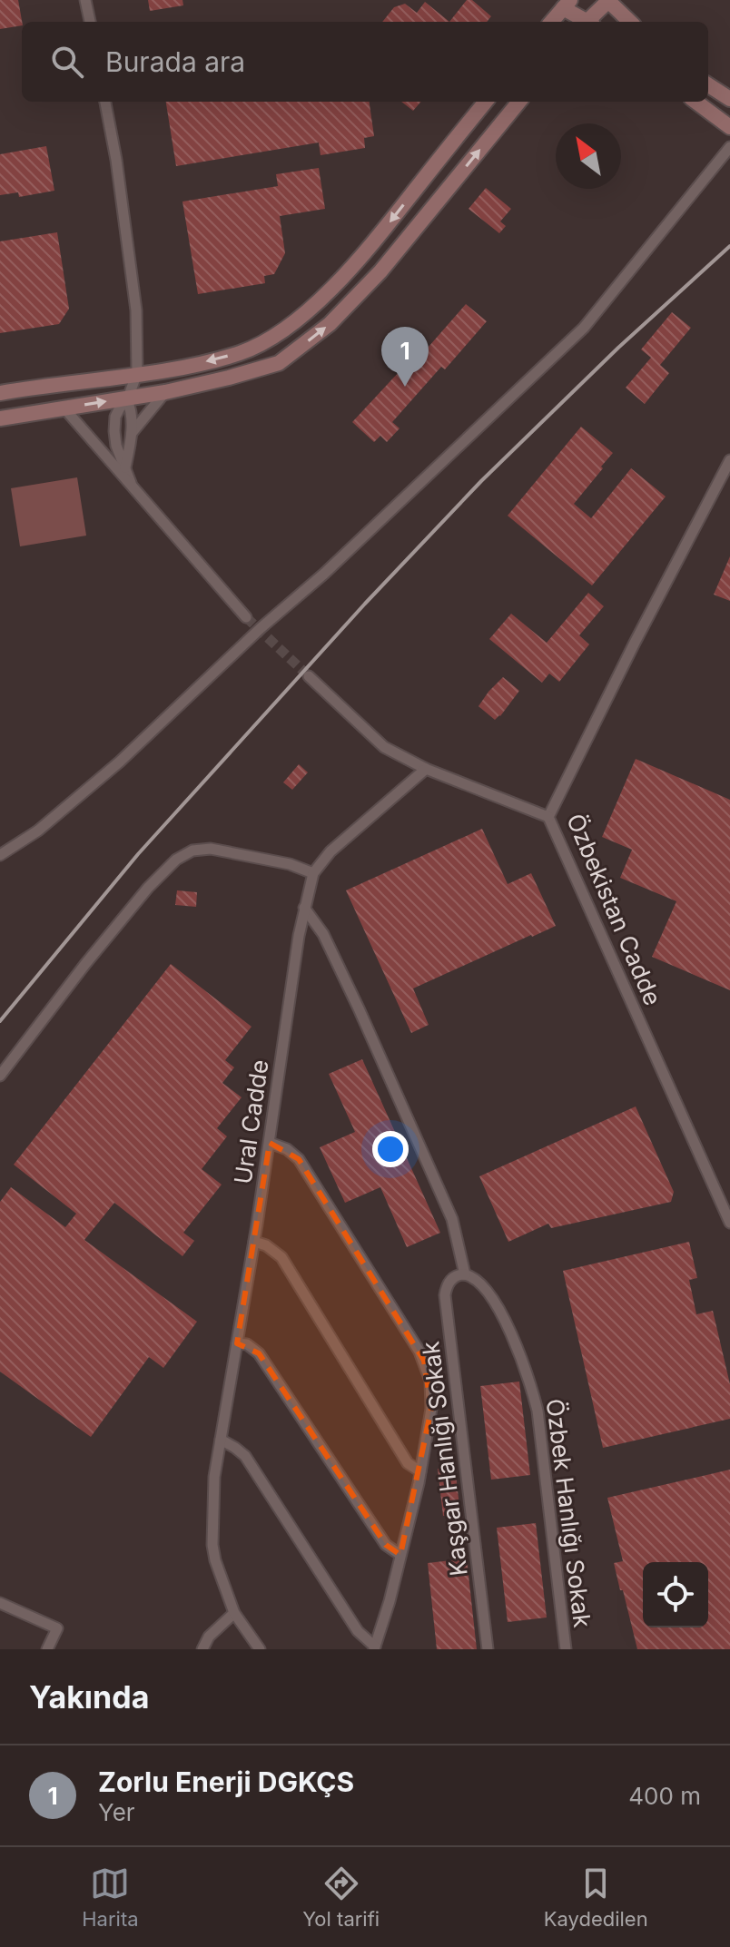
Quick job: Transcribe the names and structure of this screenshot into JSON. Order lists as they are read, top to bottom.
{
  "streets": {
    "street": [
      "Özbekistan Cadde",
      "Ural Cadde",
      "Kaşgar Hanlığı Sokak",
      "Özbek Hanlığı Sokak"
    ]
  },
  "crossings": [
    ["Kaşgar Hanlığı Sokak", "Özbek Hanlığı Sokak"]
  ],
  "north": "top left",
  "page": {
    "search": "Burada ara",
    "pins": "1",
    "heading": "Yakında",
    "list": [
      {
        "mark": "1",
        "name": "Zorlu Enerji DGKÇS",
        "note": "Yer",
        "value": "400 m"
      }
    ],
    "nav": ["Harita", "Yol tarifi", "Kaydedilen"]
  }
}
